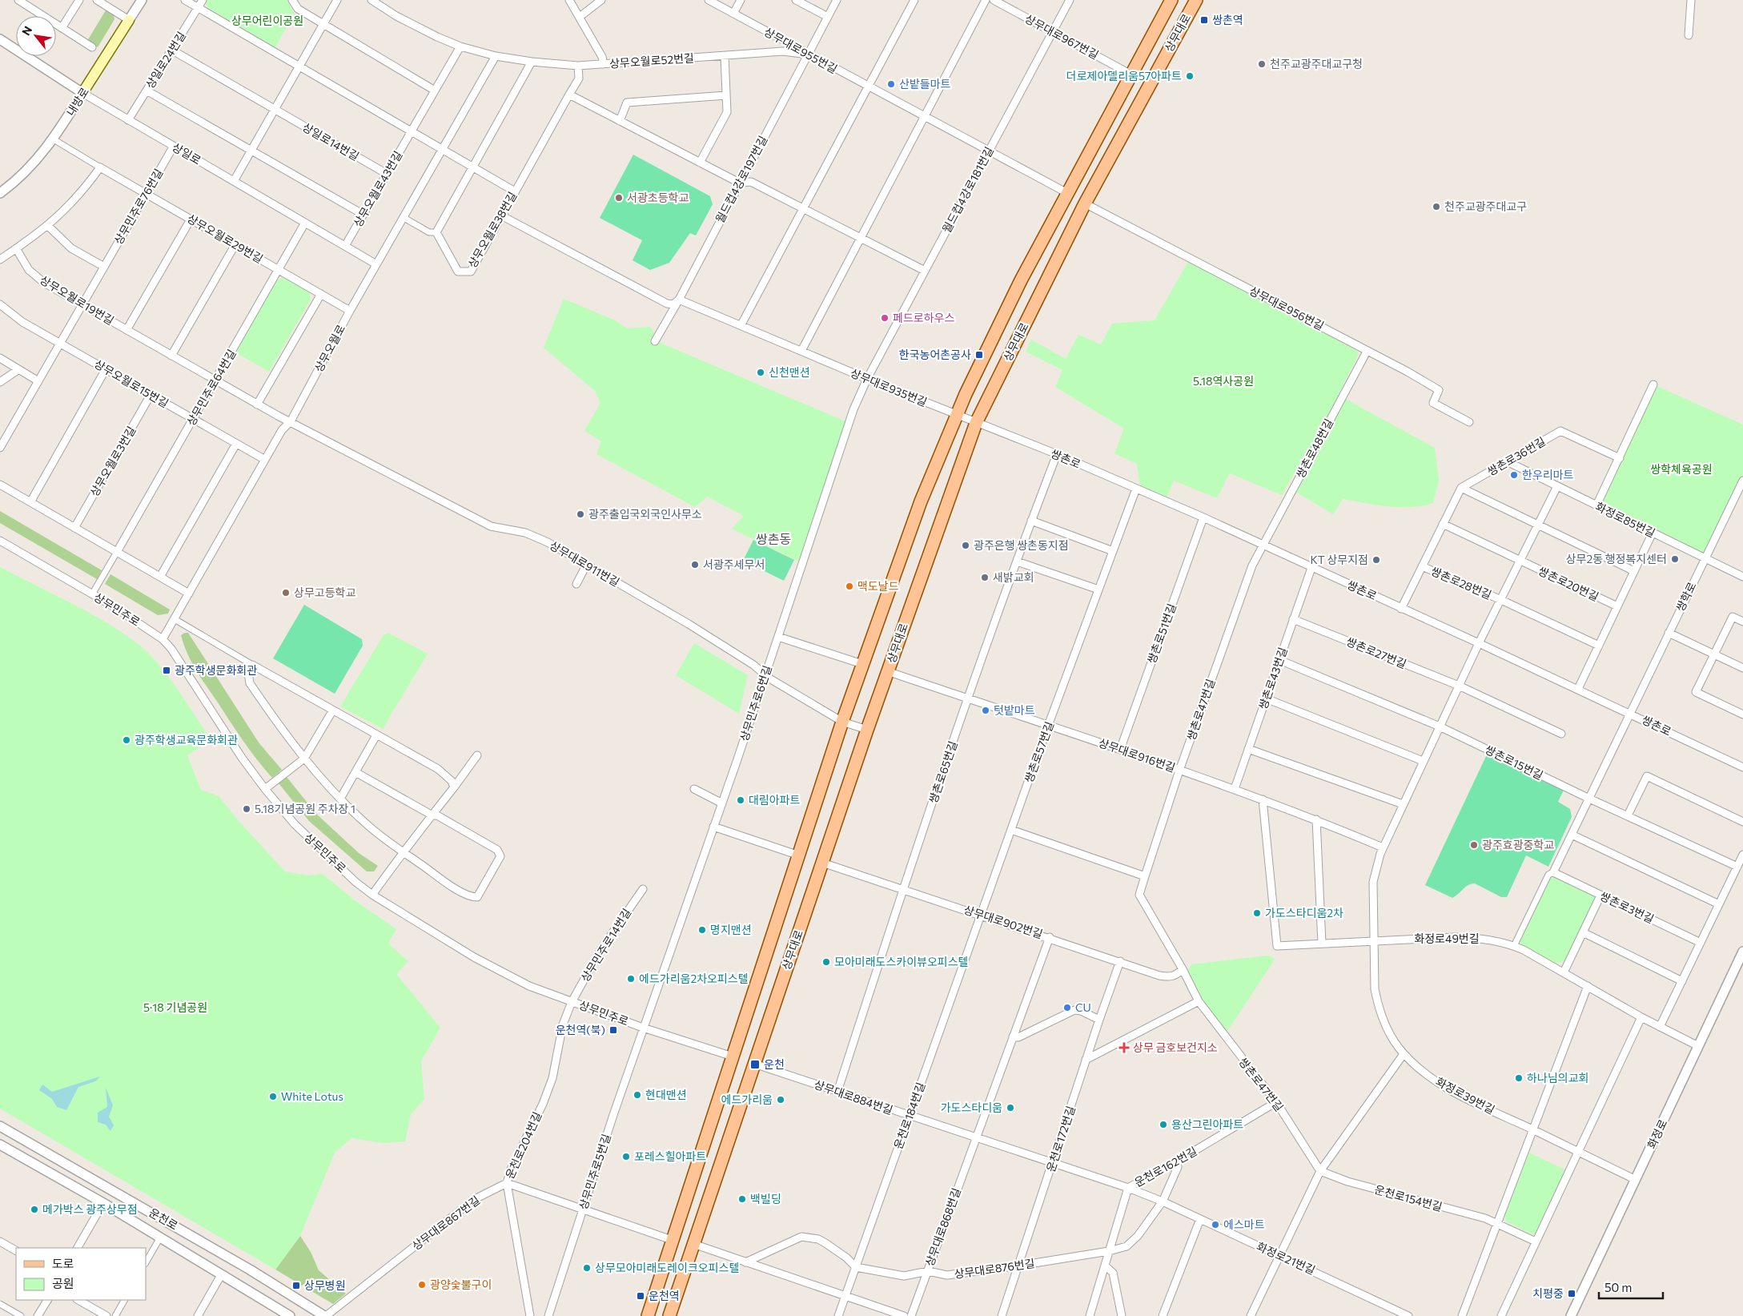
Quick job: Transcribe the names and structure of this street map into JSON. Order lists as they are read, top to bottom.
{
  "streets": {
    "main road": ["상무대로", "내방로"],
    "street": [
      "상무대로967번길",
      "상무대로955번길",
      "상일로24번길",
      "상무오월로52번길",
      "상일로14번길",
      "상일로",
      "월드컵4강로197번길",
      "상무오월로43번길",
      "월드컵4강로181번길",
      "상무민주로76번길",
      "상무오월로38번길",
      "상무오월로29번길",
      "상무오월로19번길",
      "상무대로956번길",
      "상무오월로",
      "상무오월로15번길",
      "상무민주로64번길",
      "상무대로935번길",
      "쌍촌로48번길",
      "쌍촌로36번길",
      "쌍촌로",
      "상무오월로3번길",
      "화정로85번길",
      "상무대로911번길",
      "쌍촌로28번길",
      "쌍촌로20번길",
      "쌍학로",
      "상무민주로",
      "쌍촌로51번길",
      "쌍촌로27번길",
      "쌍촌로43번길",
      "상무민주로6번길",
      "쌍촌로47번길",
      "쌍촌로57번길",
      "상무대로916번길",
      "쌍촌로15번길",
      "쌍촌로65번길",
      "쌍촌로3번길",
      "상무대로902번길",
      "화정로49번길",
      "상무민주로14번길",
      "화정로39번길",
      "상무대로884번길",
      "운천로184번길",
      "화정로",
      "운천로172번길",
      "운천로204번길",
      "운천로162번길",
      "상무민주로5번길",
      "운천로154번길",
      "운천로",
      "상무대로867번길",
      "상무대로868번길",
      "화정로21번길",
      "상무대로876번길"
    ]
  },
  "crossings": [
    ["상무대로", "상무대로967번길"],
    ["상무대로", "상무대로955번길"],
    ["상무대로", "상무대로956번길"],
    ["상무대로", "상무대로935번길"],
    ["상무대로", "쌍촌로"],
    ["상무대로", "상무대로911번길"],
    ["상무대로", "상무민주로"],
    ["상무대로", "상무대로916번길"],
    ["상무대로", "상무대로902번길"],
    ["상무대로", "상무대로884번길"],
    ["상무대로967번길", "월드컵4강로181번길"],
    ["상무대로955번길", "상무오월로52번길"],
    ["상무대로955번길", "월드컵4강로197번길"],
    ["상무대로955번길", "월드컵4강로181번길"],
    ["상일로24번길", "상일로14번길"],
    ["상일로24번길", "상일로"],
    ["상무오월로52번길", "월드컵4강로197번길"],
    ["상무오월로52번길", "상무오월로43번길"],
    ["상무오월로52번길", "상무오월로38번길"],
    ["상무오월로52번길", "상무오월로"],
    ["내방로", "상일로"],
    ["상일로14번길", "상무오월로43번길"],
    ["상일로", "상무오월로43번길"],
    ["상일로", "상무민주로76번길"],
    ["상일로", "상무오월로"],
    ["상일로", "상무민주로64번길"],
    ["월드컵4강로197번길", "상무대로935번길"],
    ["월드컵4강로181번길", "상무대로935번길"],
    ["월드컵4강로181번길", "상무민주로6번길"],
    ["상무민주로76번길", "상무오월로29번길"],
    ["상무민주로76번길", "상무오월로19번길"],
    ["상무민주로76번길", "상무오월로15번길"],
    ["상무오월로29번길", "상무오월로19번길"],
    ["상무오월로29번길", "상무오월로"],
    ["상무오월로29번길", "상무민주로64번길"],
    ["상무오월로19번길", "상무오월로"],
    ["상무오월로19번길", "상무민주로64번길"],
    ["상무오월로19번길", "상무대로911번길"],
    ["상무대로956번길", "쌍촌로48번길"],
    ["상무오월로", "상무오월로15번길"],
    ["상무오월로", "상무대로911번길"],
    ["상무오월로", "상무민주로"],
    ["상무오월로15번길", "상무민주로64번길"],
    ["상무오월로15번길", "상무오월로3번길"],
    ["상무대로935번길", "쌍촌로"],
    ["상무대로935번길", "상무민주로6번길"],
    ["쌍촌로48번길", "쌍촌로"],
    ["쌍촌로48번길", "쌍촌로47번길"],
    ["쌍촌로36번길", "화정로85번길"],
    ["쌍촌로", "쌍촌로28번길"],
    ["쌍촌로", "쌍학로"],
    ["쌍촌로", "쌍촌로51번길"],
    ["쌍촌로", "쌍촌로43번길"],
    ["쌍촌로", "쌍촌로47번길"],
    ["쌍촌로", "쌍촌로57번길"],
    ["쌍촌로", "쌍촌로65번길"],
    ["화정로85번길", "쌍촌로28번길"],
    ["화정로85번길", "쌍학로"],
    ["상무대로911번길", "상무민주로6번길"],
    ["쌍촌로28번길", "쌍촌로20번길"],
    ["상무민주로", "상무민주로6번길"],
    ["상무민주로", "상무민주로14번길"],
    ["상무민주로", "운천로204번길"],
    ["상무민주로", "상무민주로5번길"],
    ["쌍촌로51번길", "상무대로916번길"],
    ["쌍촌로27번길", "쌍촌로43번길"],
    ["쌍촌로43번길", "상무대로916번길"],
    ["상무민주로6번길", "상무민주로5번길"],
    ["쌍촌로47번길", "상무대로916번길"],
    ["쌍촌로47번길", "상무대로902번길"],
    ["쌍촌로47번길", "운천로162번길"],
    ["쌍촌로47번길", "운천로154번길"],
    ["쌍촌로57번길", "상무대로916번길"],
    ["쌍촌로57번길", "상무대로902번길"],
    ["쌍촌로57번길", "운천로184번길"],
    ["상무대로916번길", "쌍촌로65번길"],
    ["상무대로916번길", "화정로49번길"],
    ["쌍촌로65번길", "상무대로902번길"],
    ["쌍촌로65번길", "상무대로884번길"],
    ["상무대로902번길", "운천로184번길"],
    ["상무대로902번길", "운천로172번길"],
    ["화정로49번길", "화정로39번길"],
    ["화정로49번길", "화정로"],
    ["상무민주로14번길", "운천로204번길"],
    ["화정로39번길", "화정로"],
    ["상무대로884번길", "운천로184번길"],
    ["상무대로884번길", "운천로172번길"],
    ["상무대로884번길", "운천로162번길"],
    ["상무대로884번길", "상무대로868번길"],
    ["상무대로884번길", "화정로21번길"],
    ["운천로184번길", "상무대로876번길"],
    ["운천로172번길", "상무대로876번길"],
    ["운천로204번길", "상무대로867번길"],
    ["운천로162번길", "화정로21번길"],
    ["운천로162번길", "상무대로876번길"],
    ["운천로", "상무대로867번길"],
    ["상무대로868번길", "상무대로876번길"]
  ],
  "districts": ["쌍촌동"],
  "parks": [
    "상무어린이공원",
    "5.18역사공원",
    "쌍학체육공원",
    "5·18 기념공원"
  ],
  "places": {
    "transit": [
      "쌍촌역",
      "한국농어촌공사",
      "광주학생문화회관",
      "운천역(북)",
      "운천",
      "상무병원",
      "치평중",
      "운천역"
    ],
    "other": [
      "천주교광주대교구청",
      "더로제아델리움57아파트",
      "산밭들마트",
      "서광초등학교",
      "천주교광주대교구",
      "페드로하우스",
      "신천맨션",
      "한우리마트",
      "광주출입국외국인사무소",
      "광주은행 쌍촌동지점",
      "상무2동 행정복지센터",
      "KT 상무지점",
      "서광주세무서",
      "새밝교회",
      "맥도날드",
      "상무고등학교",
      "텃밭마트",
      "광주학생교육문화회관",
      "대림아파트",
      "5.18기념공원 주차장 1",
      "광주효광중학교",
      "가도스타디움2차",
      "명지맨션",
      "모아미래도스카이뷰오피스텔",
      "에드가리움2차오피스텔",
      "CU",
      "하나님의교회",
      "현대맨션",
      "White Lotus",
      "에드가리움",
      "가도스타디움",
      "용산그린아파트",
      "포레스힐아파트",
      "백빌딩",
      "메가박스 광주상무점",
      "에스마트",
      "상무모아미래도레이크오피스텔",
      "광양숯불구이"
    ],
    "health": ["상무 금호보건지소"]
  },
  "legend": ["도로", "공원"],
  "scale_bar": "50 m",
  "north": "top left"
}
